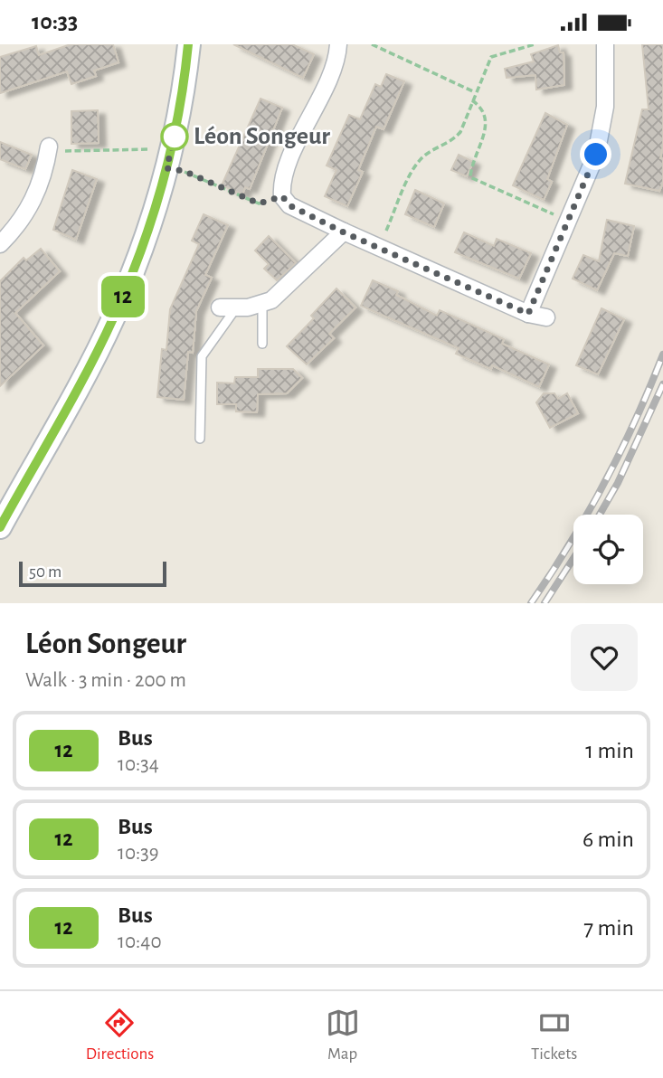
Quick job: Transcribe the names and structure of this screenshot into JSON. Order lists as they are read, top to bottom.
{
  "places": ["Léon Songeur"],
  "lines": ["bus line 12"],
  "scale_bar": "50 m",
  "page": {
    "status": "10:33",
    "on_map": "12",
    "scale": "50 m",
    "heading": ["Léon Songeur", "Walk · 3 min · 200 m"],
    "list": [
      {
        "mark": "12",
        "name": "Bus",
        "note": "10:34",
        "value": "1 min"
      },
      {
        "mark": "12",
        "name": "Bus",
        "note": "10:39",
        "value": "6 min"
      },
      {
        "mark": "12",
        "name": "Bus",
        "note": "10:40",
        "value": "7 min"
      }
    ],
    "tabs": ["Directions", "Map", "Tickets"]
  }
}
